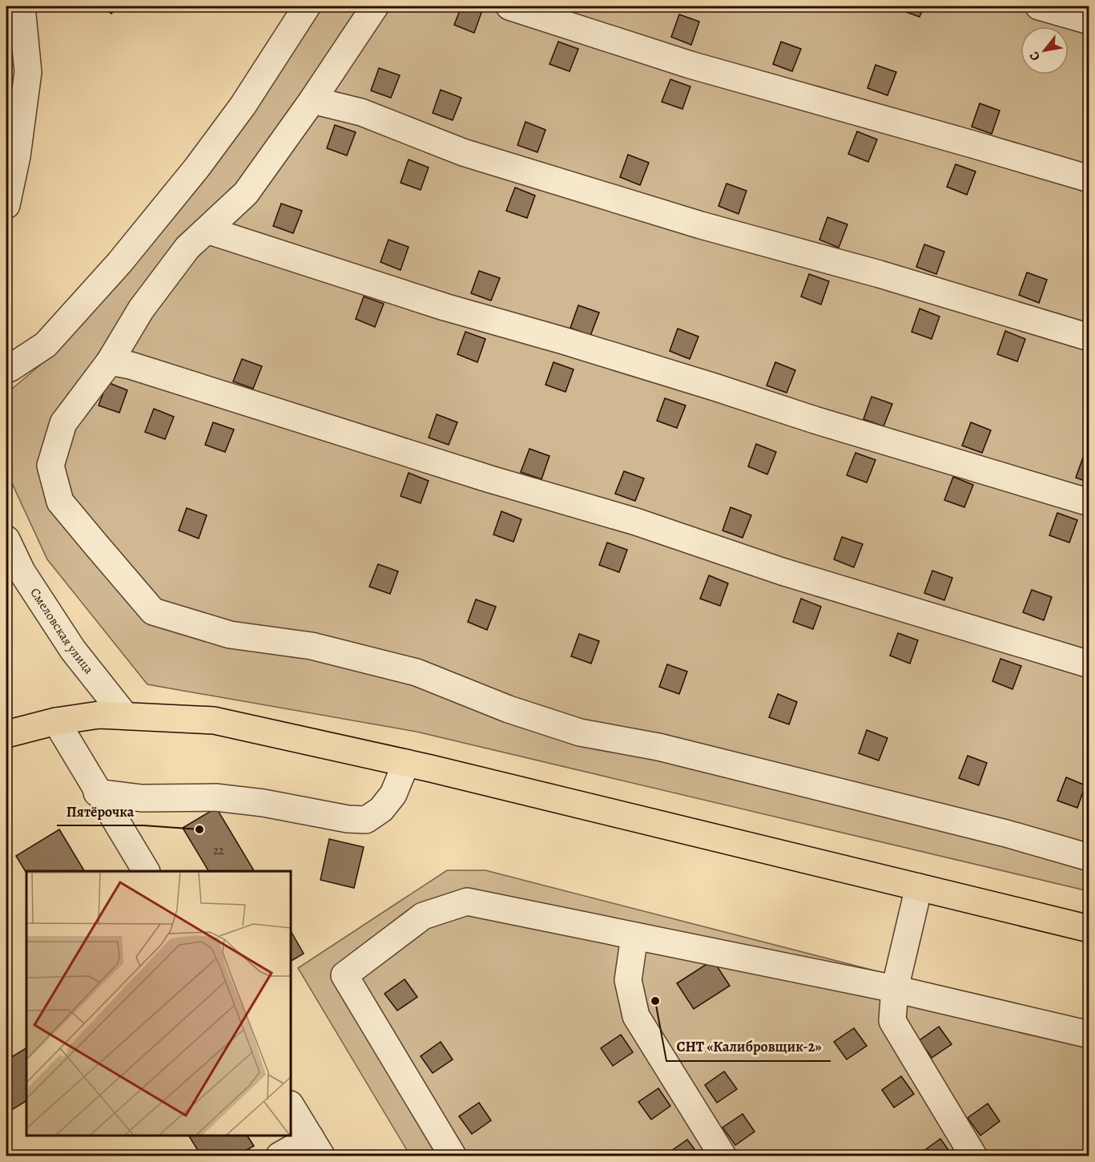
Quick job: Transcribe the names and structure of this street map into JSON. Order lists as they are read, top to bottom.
{
  "streets": {
    "street": ["Смеловская улица"]
  },
  "places": ["Пятёрочка", "СНТ «Калибровщик-2»"],
  "house_numbers": ["22"],
  "north": "bottom left"
}
